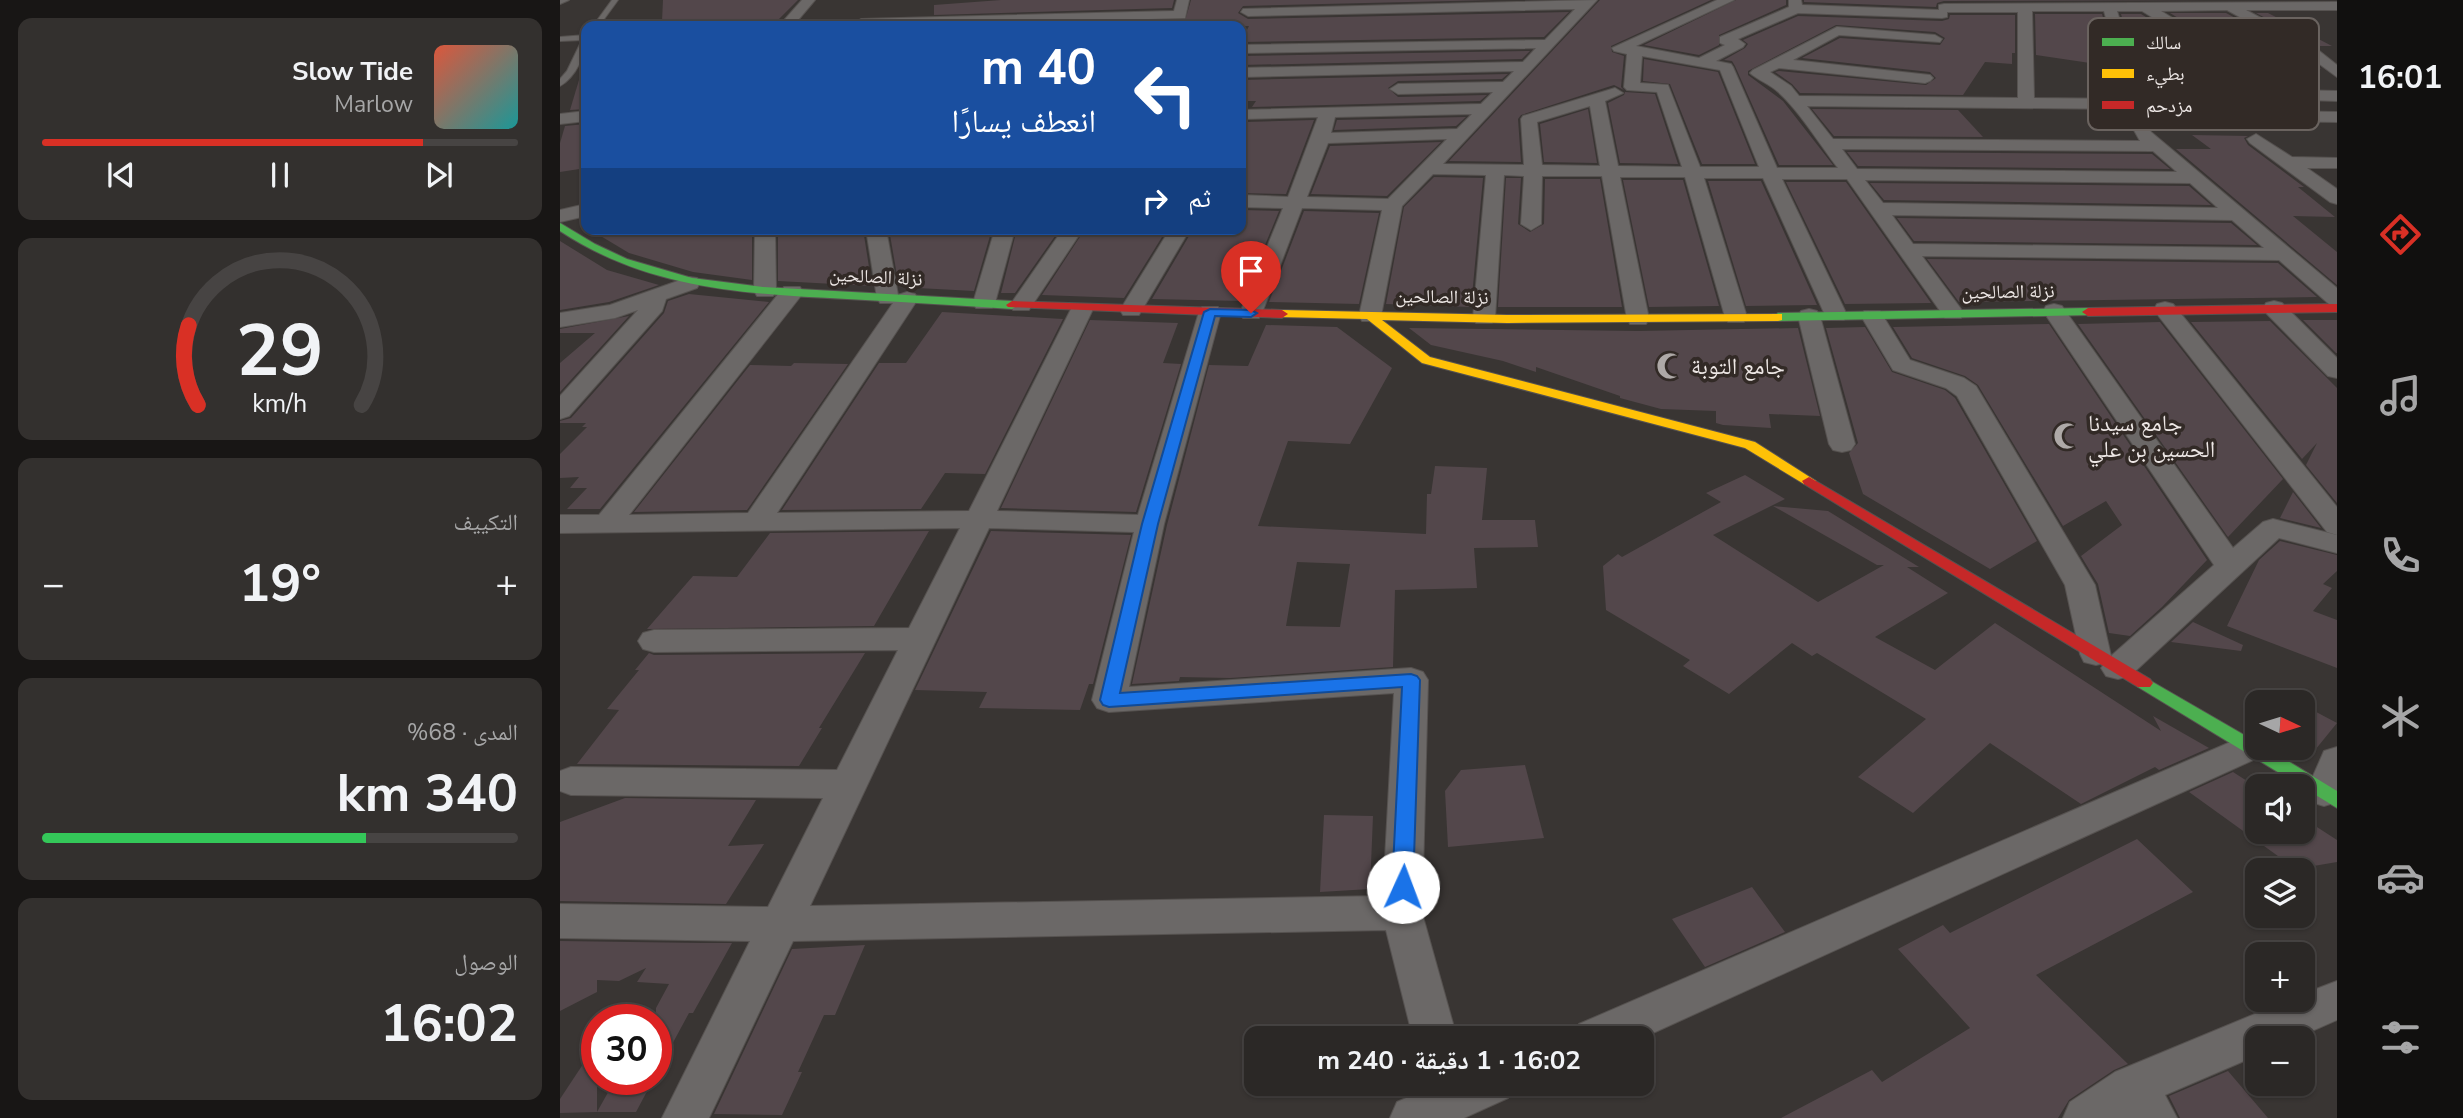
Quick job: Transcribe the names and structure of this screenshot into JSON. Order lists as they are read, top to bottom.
{
  "streets": {
    "main road": ["نزلة الصالحين"]
  },
  "places": {
    "mosque": ["جامع التوبة", "جامع سيدنا الحسين بن علي"]
  },
  "legend": ["سالك", "بطيء", "مزدحم"],
  "north": "right",
  "page": {
    "tabs": "16:01",
    "turn": ["40 m", "انعطف يسارًا"],
    "song": ["Slow Tide", "Marlow"],
    "then": "ثم",
    "tile": [
      "التكييف",
      ["المدى · 68%", "340 km"],
      ["الوصول", "16:02"]
    ],
    "heat": ["−", "19°", "+"],
    "map_buttons": ["+", "−"],
    "limit": "30",
    "trip": "16:02 · 1 دقيقة · 240 m",
    "gauge": ["29", "km/h"]
  }
}
